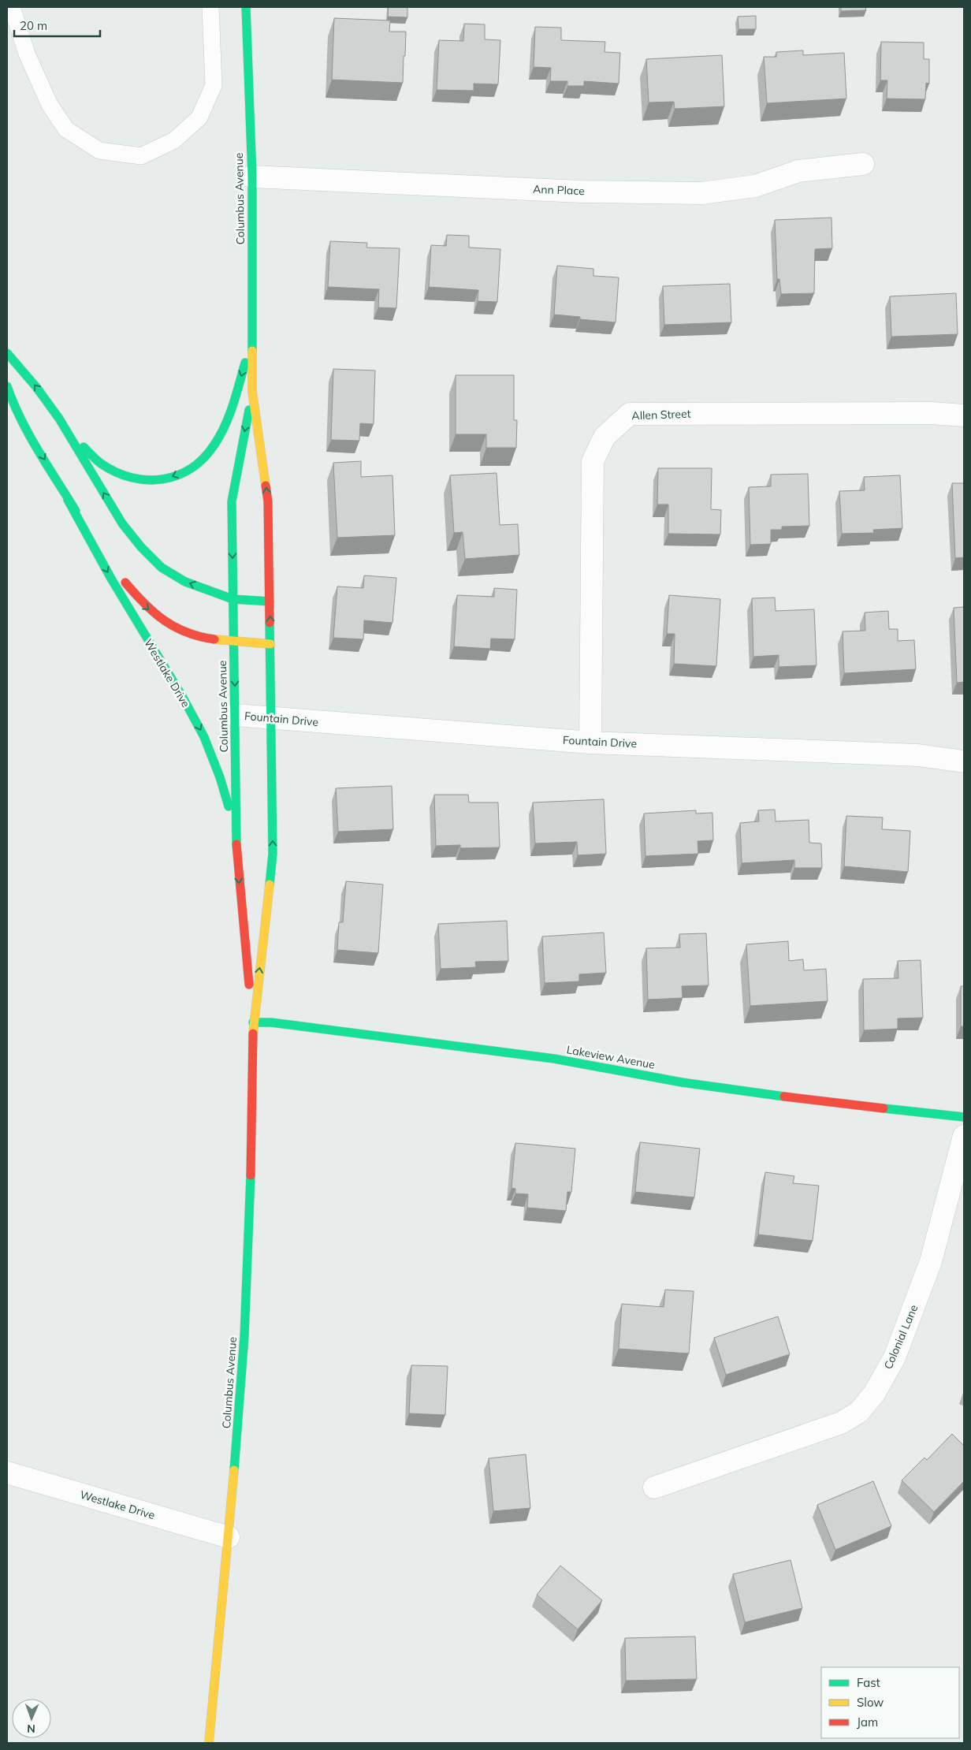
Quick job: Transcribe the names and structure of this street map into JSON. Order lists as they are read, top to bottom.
{
  "streets": {
    "street": [
      "Ann Place",
      "Columbus Avenue",
      "Allen Street",
      "Westlake Drive",
      "Fountain Drive",
      "Lakeview Avenue",
      "Colonial Lane"
    ]
  },
  "crossings": [
    ["Ann Place", "Columbus Avenue"],
    ["Columbus Avenue", "Westlake Drive"],
    ["Columbus Avenue", "Fountain Drive"],
    ["Columbus Avenue", "Lakeview Avenue"],
    ["Allen Street", "Fountain Drive"]
  ],
  "legend": ["Fast", "Slow", "Jam"],
  "scale_bar": "20 m",
  "north": "bottom"
}
